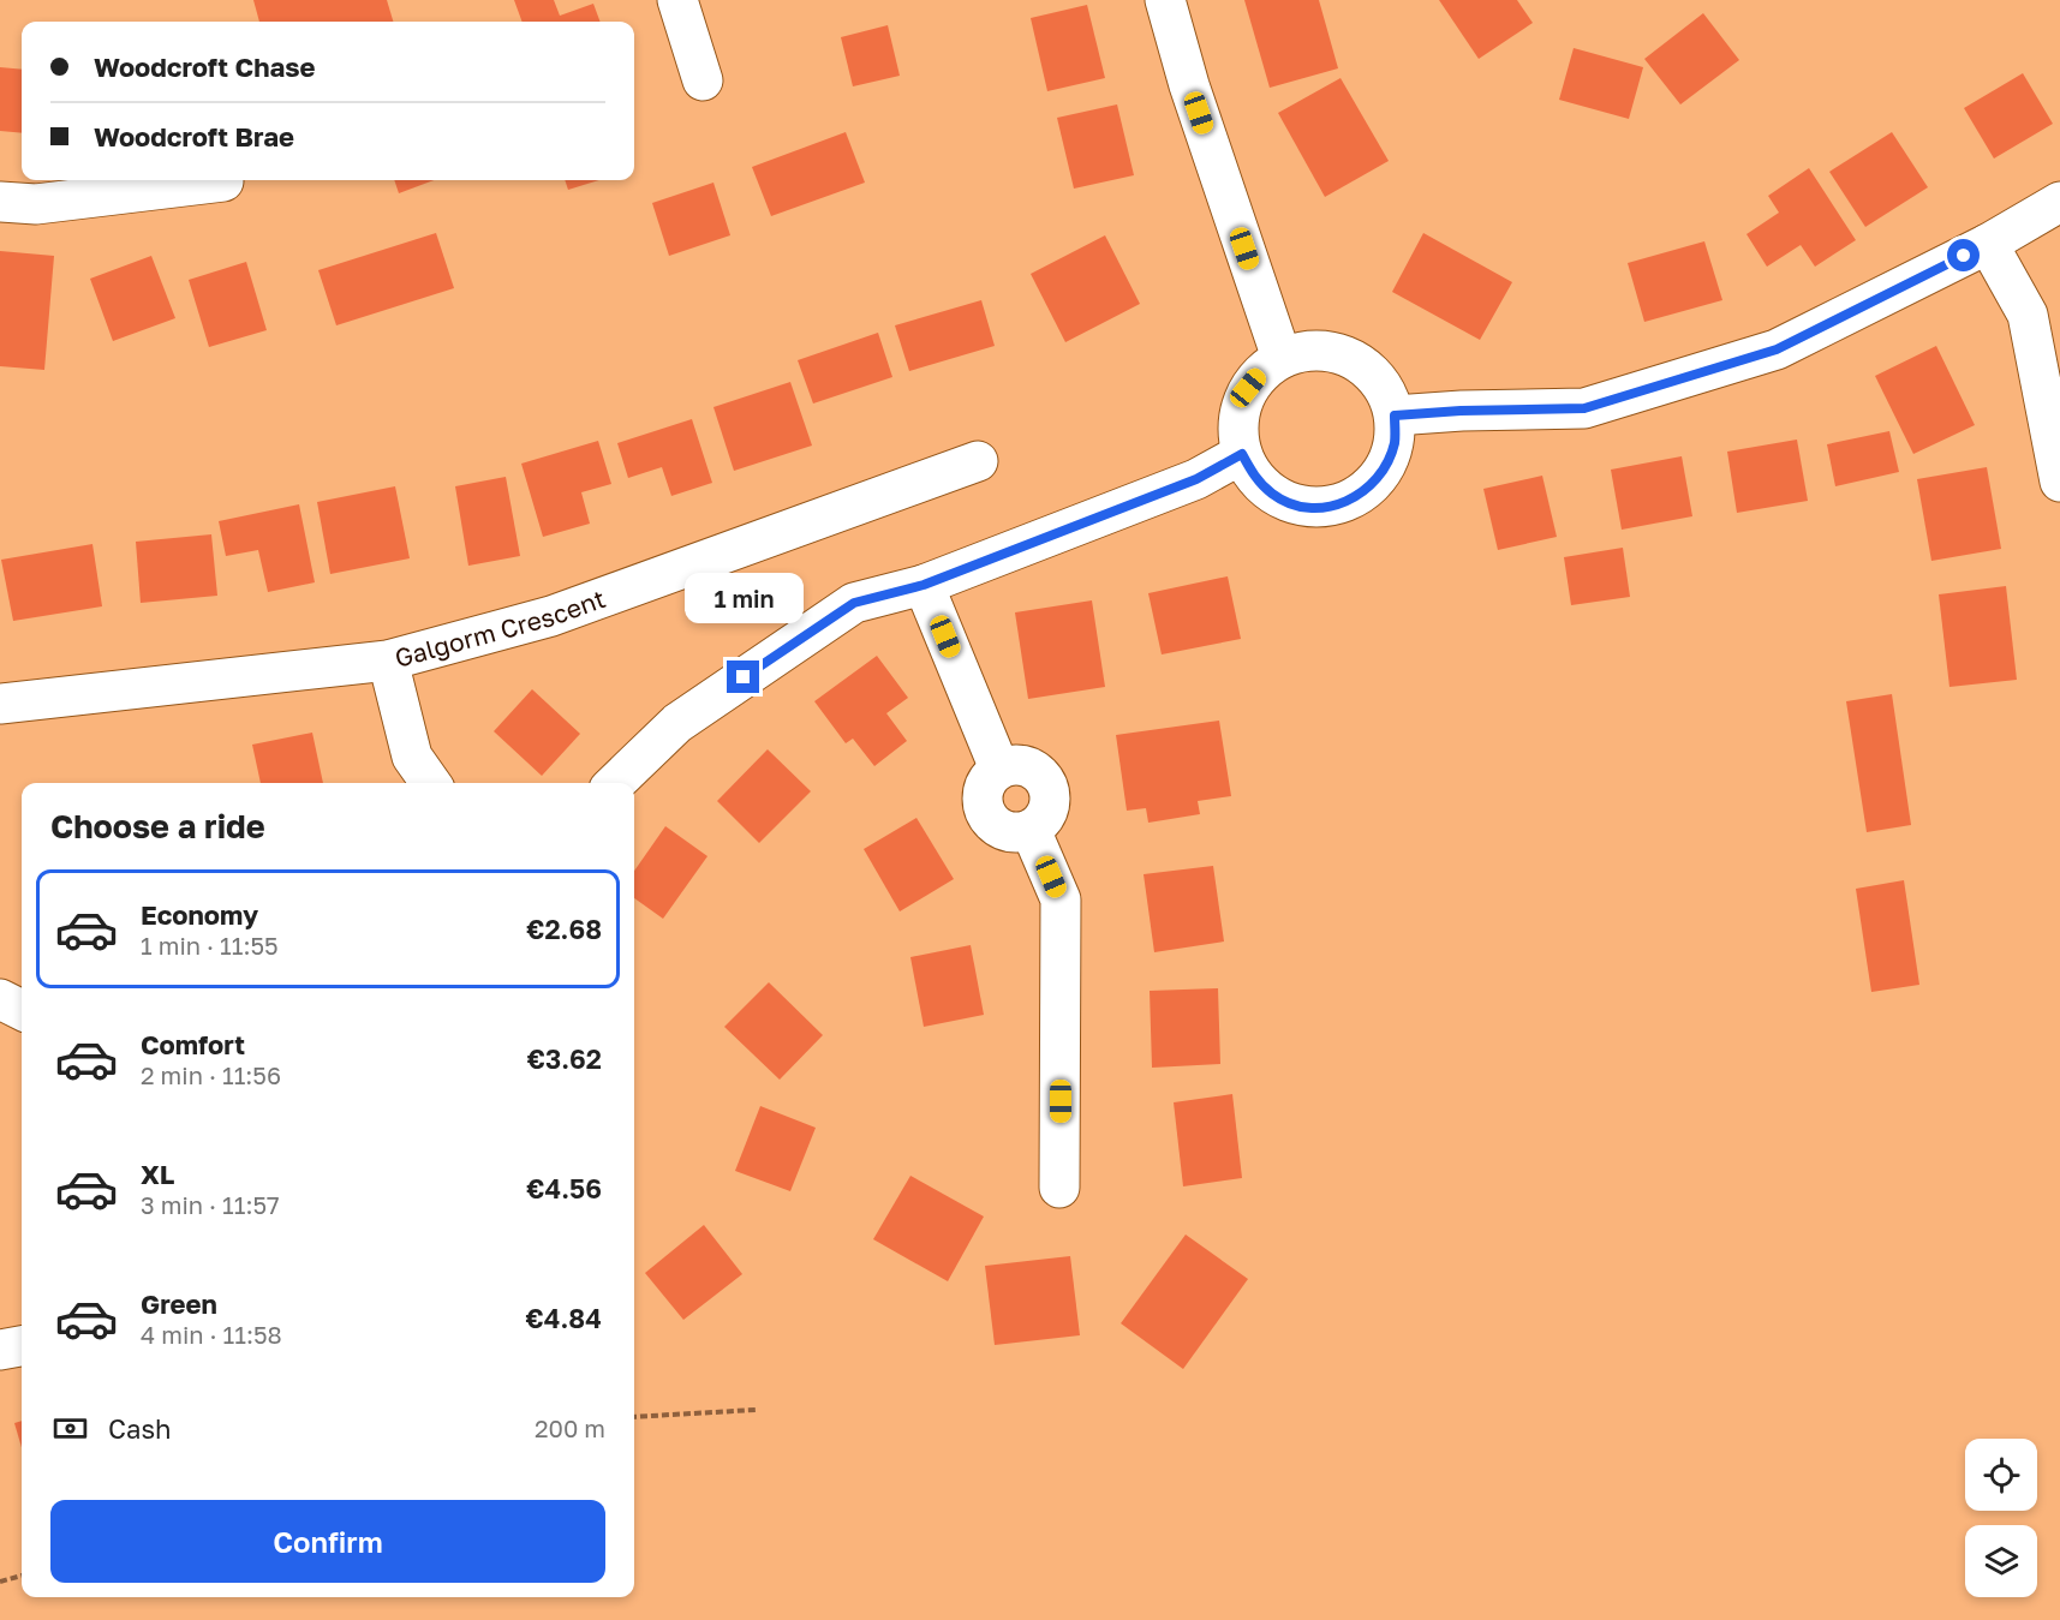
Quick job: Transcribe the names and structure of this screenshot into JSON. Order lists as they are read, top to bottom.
{
  "streets": {
    "street": ["Galgorm Crescent"]
  },
  "page": {
    "banner": ["Woodcroft Chase", "Woodcroft Brae"],
    "bubble": "1 min",
    "heading": "Choose a ride",
    "list": [
      {
        "name": "Economy",
        "note": "1 min · 11:55",
        "value": "€2.68"
      },
      {
        "name": "Comfort",
        "note": "2 min · 11:56",
        "value": "€3.62"
      },
      {
        "name": "XL",
        "note": "3 min · 11:57",
        "value": "€4.56"
      },
      {
        "name": "Green",
        "note": "4 min · 11:58",
        "value": "€4.84"
      }
    ],
    "pay": ["Cash", "200 m"],
    "buttons": "Confirm"
  }
}
